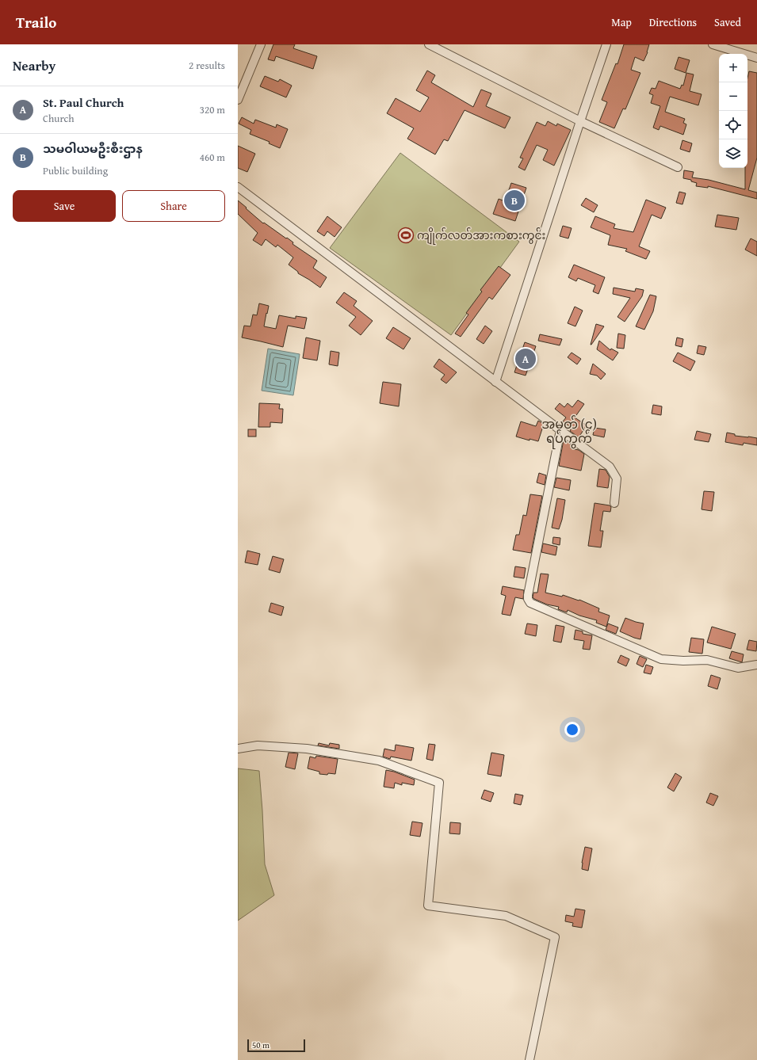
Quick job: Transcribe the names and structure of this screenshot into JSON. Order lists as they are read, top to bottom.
{
  "districts": ["အမှတ် (၄) ရပ်ကွက်"],
  "places": {
    "sports": ["ကျိုက်လတ်အားကစားကွင်း"]
  },
  "scale_bar": "50 m",
  "page": {
    "header": "Trailo",
    "nav": ["Map", "Directions", "Saved"],
    "heading": ["Nearby", "2 results"],
    "map_buttons": ["+", "−"],
    "list": [
      {
        "mark": "A",
        "name": "St. Paul Church",
        "note": "Church",
        "value": "320 m"
      },
      {
        "mark": "B",
        "name": "သမဝါယမဦးစီးဌာန",
        "note": "Public building",
        "value": "460 m"
      }
    ],
    "buttons": ["Save", "Share"],
    "pins": ["B", "A"],
    "scale": "50 m"
  }
}
